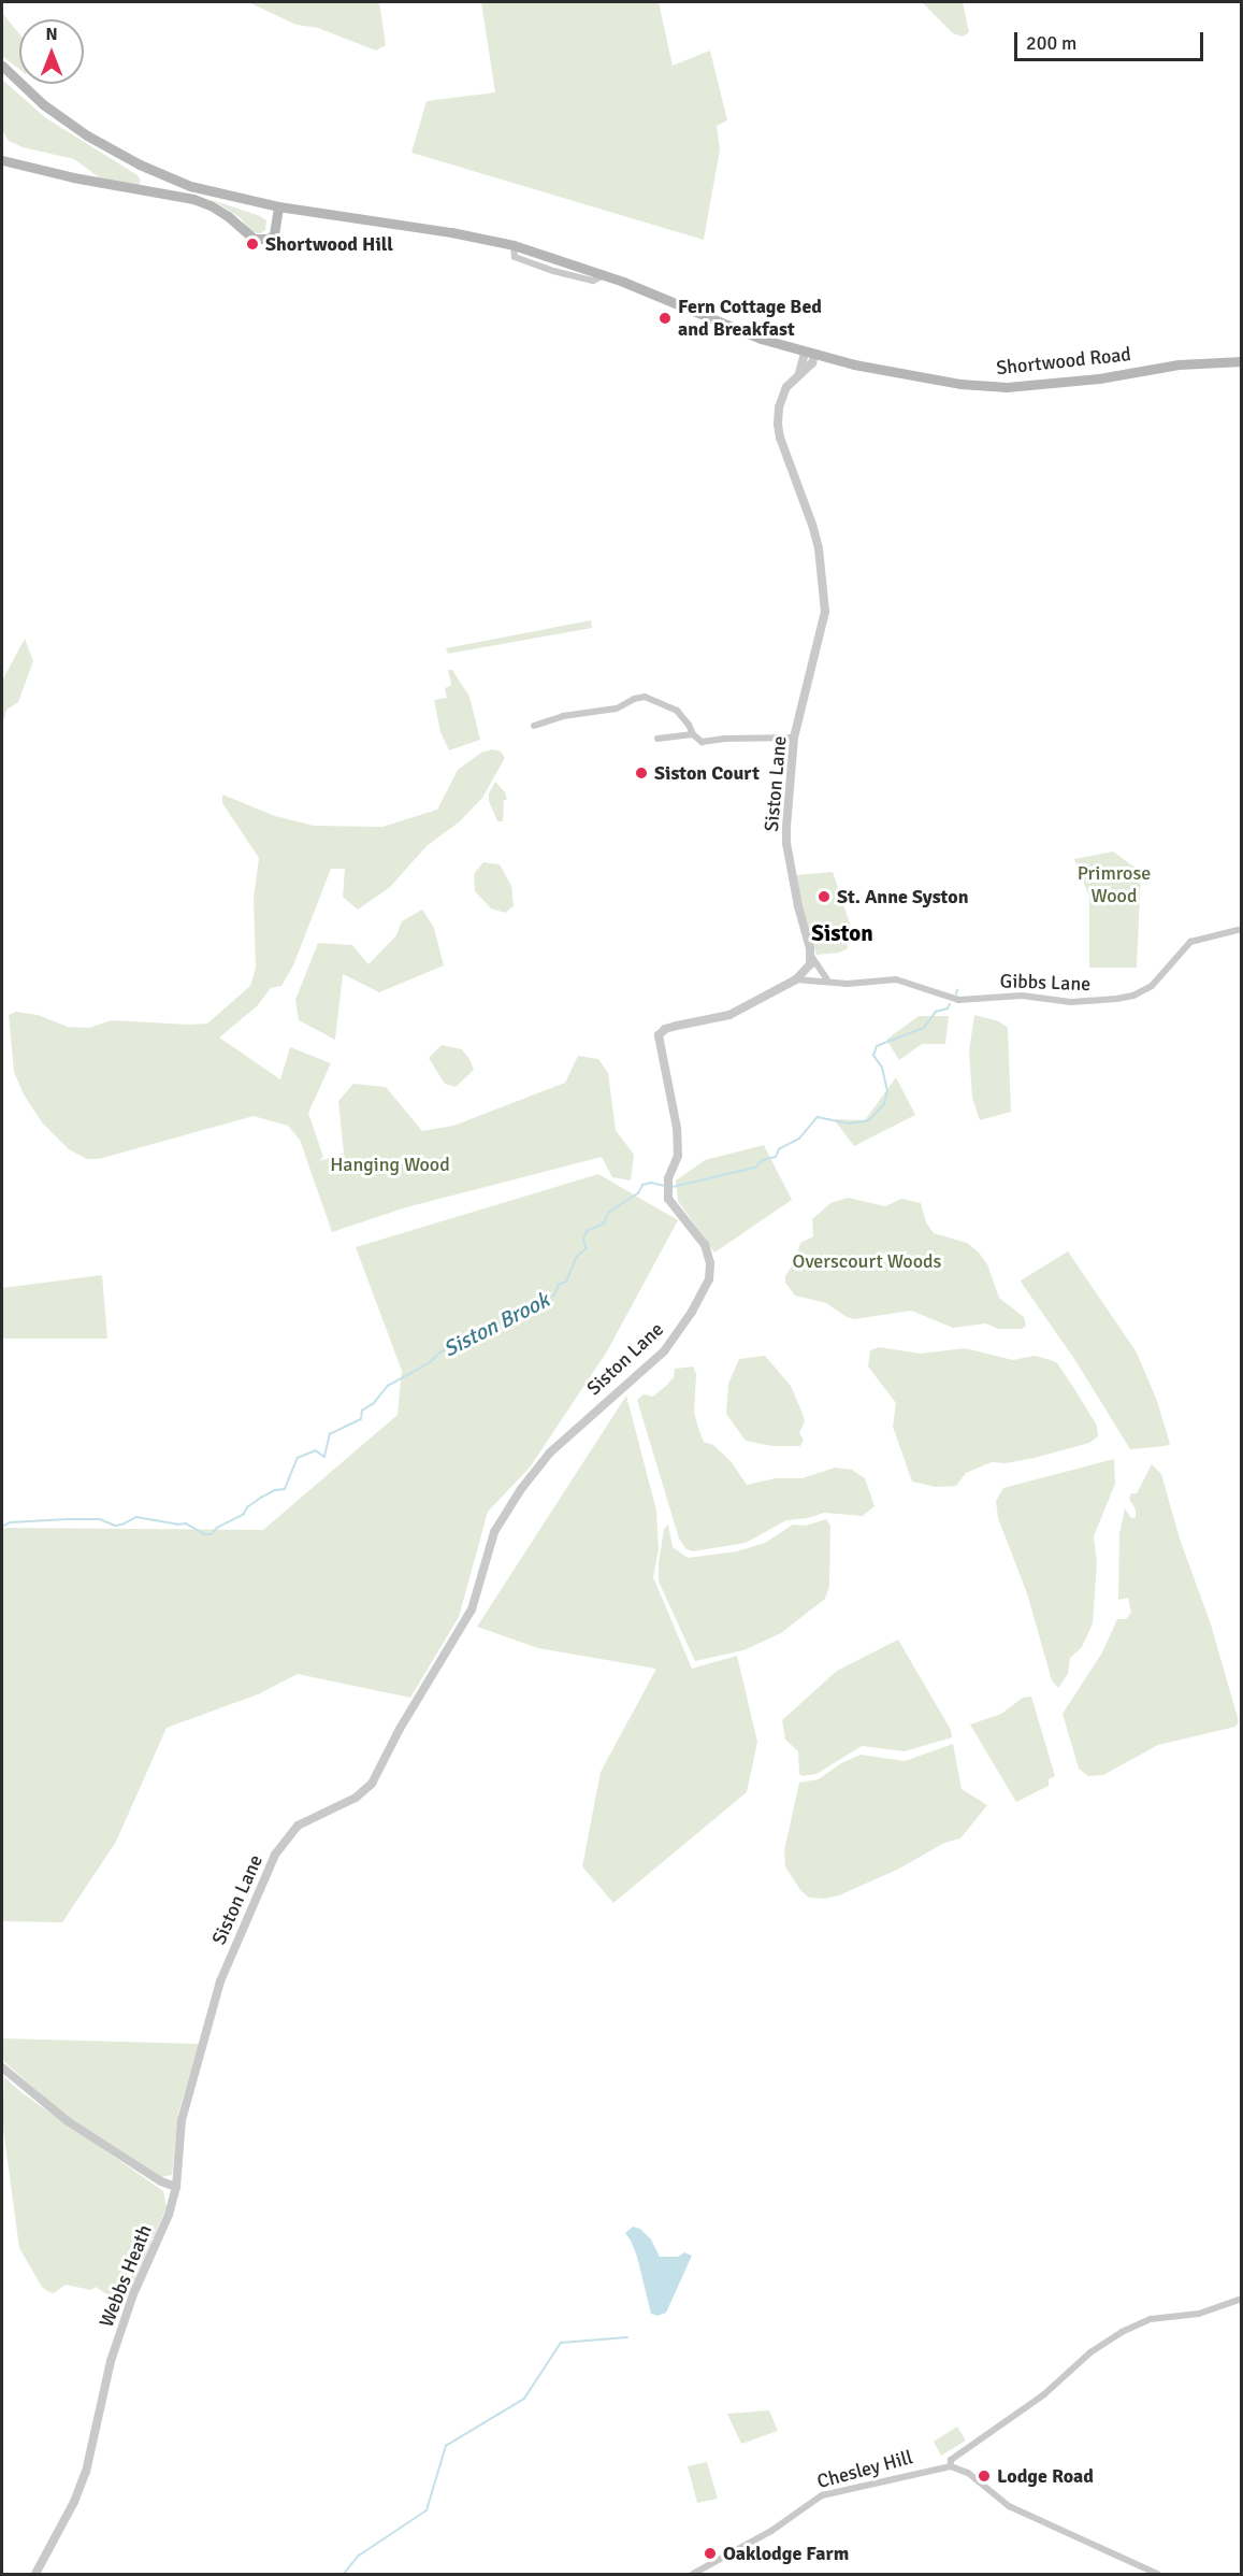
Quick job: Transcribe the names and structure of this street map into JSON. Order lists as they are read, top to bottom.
{
  "streets": {
    "main road": ["Shortwood Road"],
    "street": [
      "Siston Lane",
      "Gibbs Lane",
      "Webbs Heath",
      "Chesley Hill"
    ]
  },
  "crossings": [
    ["Shortwood Road", "Siston Lane"],
    ["Siston Lane", "Gibbs Lane"],
    ["Siston Lane", "Webbs Heath"]
  ],
  "districts": ["Siston"],
  "water": ["Siston Brook"],
  "parks": ["Primrose Wood", "Hanging Wood", "Overscourt Woods"],
  "places": [
    "Shortwood Hill",
    "Fern Cottage Bed and Breakfast",
    "Siston Court",
    "St. Anne Syston",
    "Lodge Road",
    "Oaklodge Farm"
  ],
  "scale_bar": "200 m",
  "north": "top"
}
